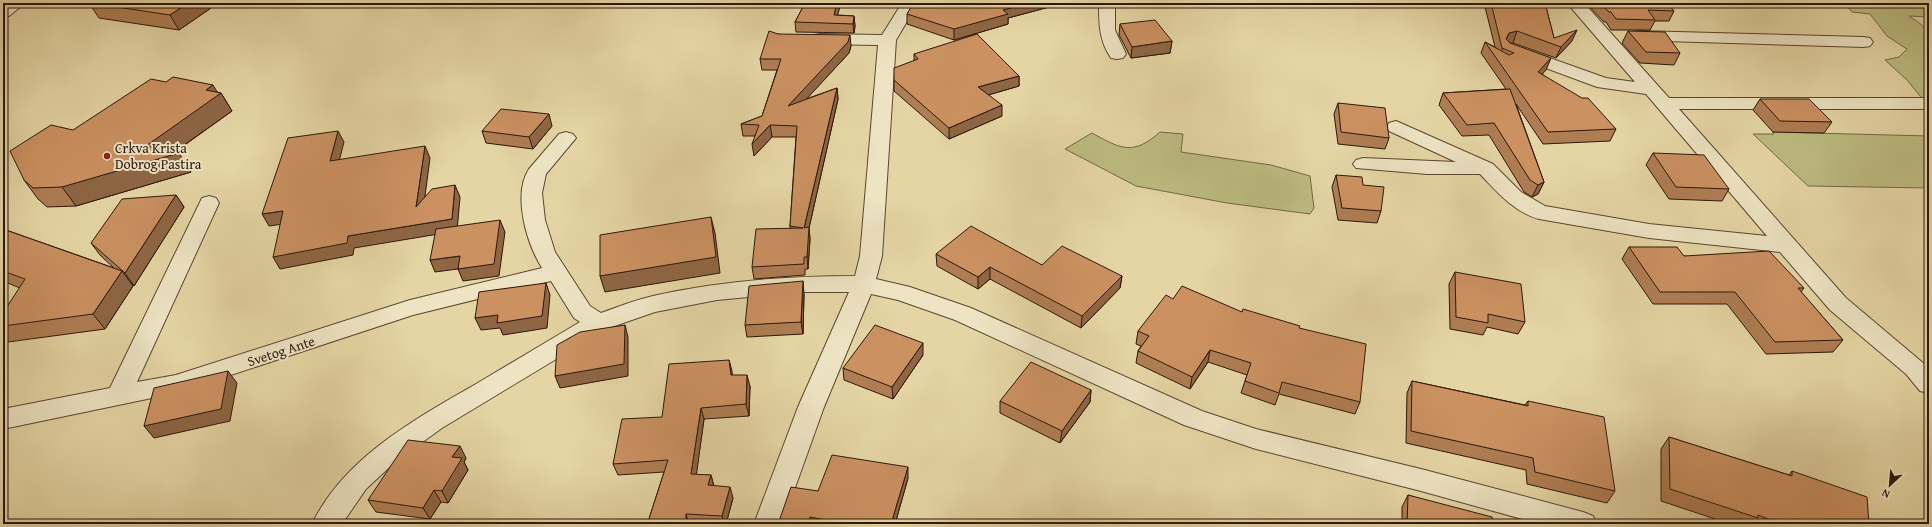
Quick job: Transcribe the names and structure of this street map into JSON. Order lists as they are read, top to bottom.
{
  "streets": {
    "street": ["Svetog Ante"]
  },
  "places": ["Crkva Krista Dobrog Pastira"],
  "north": "bottom left"
}
